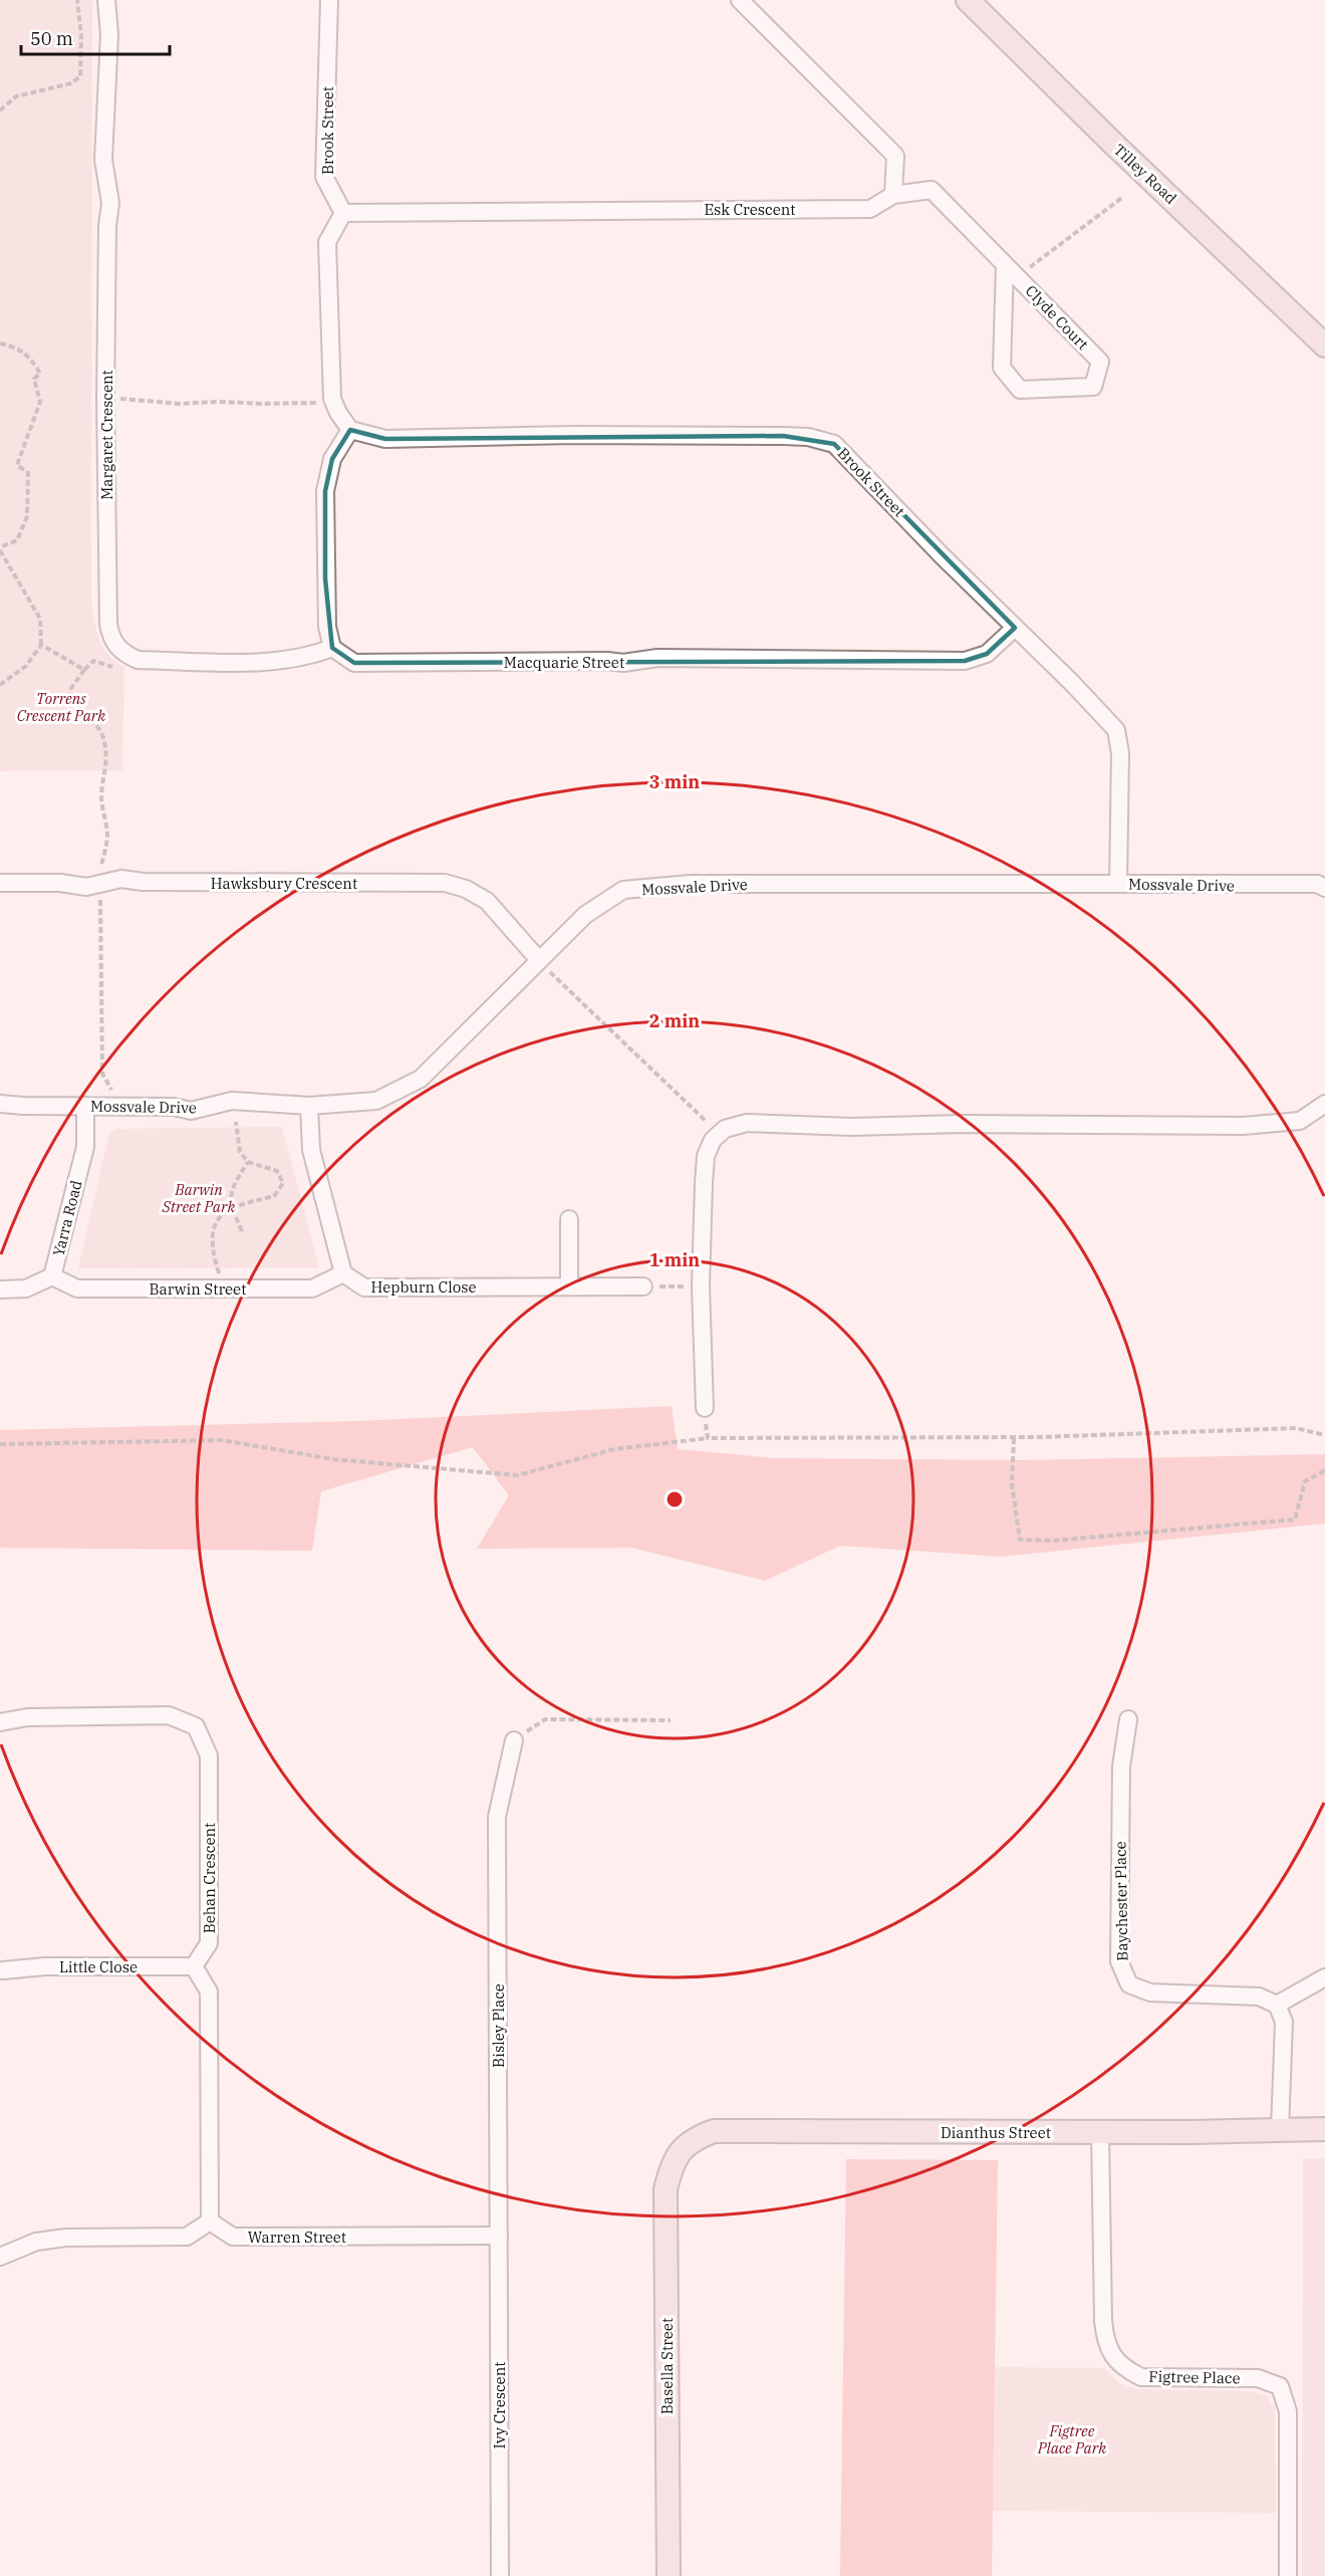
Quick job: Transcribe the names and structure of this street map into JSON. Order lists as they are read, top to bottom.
{
  "streets": {
    "street": [
      "Brook Street",
      "Tilley Road",
      "Esk Crescent",
      "Clyde Court",
      "Margaret Crescent",
      "Macquarie Street",
      "Hawksbury Crescent",
      "Mossvale Drive",
      "Yarra Road",
      "Hepburn Close",
      "Barwin Street",
      "Behan Crescent",
      "Baychester Place",
      "Little Close",
      "Bisley Place",
      "Dianthus Street",
      "Warren Street",
      "Basella Street",
      "Figtree Place",
      "Ivy Crescent"
    ]
  },
  "crossings": [
    ["Brook Street", "Esk Crescent"],
    ["Brook Street", "Macquarie Street"],
    ["Brook Street", "Mossvale Drive"],
    ["Esk Crescent", "Clyde Court"],
    ["Hawksbury Crescent", "Mossvale Drive"],
    ["Mossvale Drive", "Yarra Road"],
    ["Yarra Road", "Barwin Street"],
    ["Hepburn Close", "Barwin Street"],
    ["Behan Crescent", "Little Close"],
    ["Bisley Place", "Warren Street"],
    ["Bisley Place", "Ivy Crescent"],
    ["Dianthus Street", "Basella Street"],
    ["Dianthus Street", "Figtree Place"],
    ["Warren Street", "Ivy Crescent"]
  ],
  "parks": ["Torrens Crescent Park", "Barwin Street Park", "Figtree Place Park"],
  "scale_bar": "50 m",
  "rings": ["3 min", "2 min", "1 min"]
}
